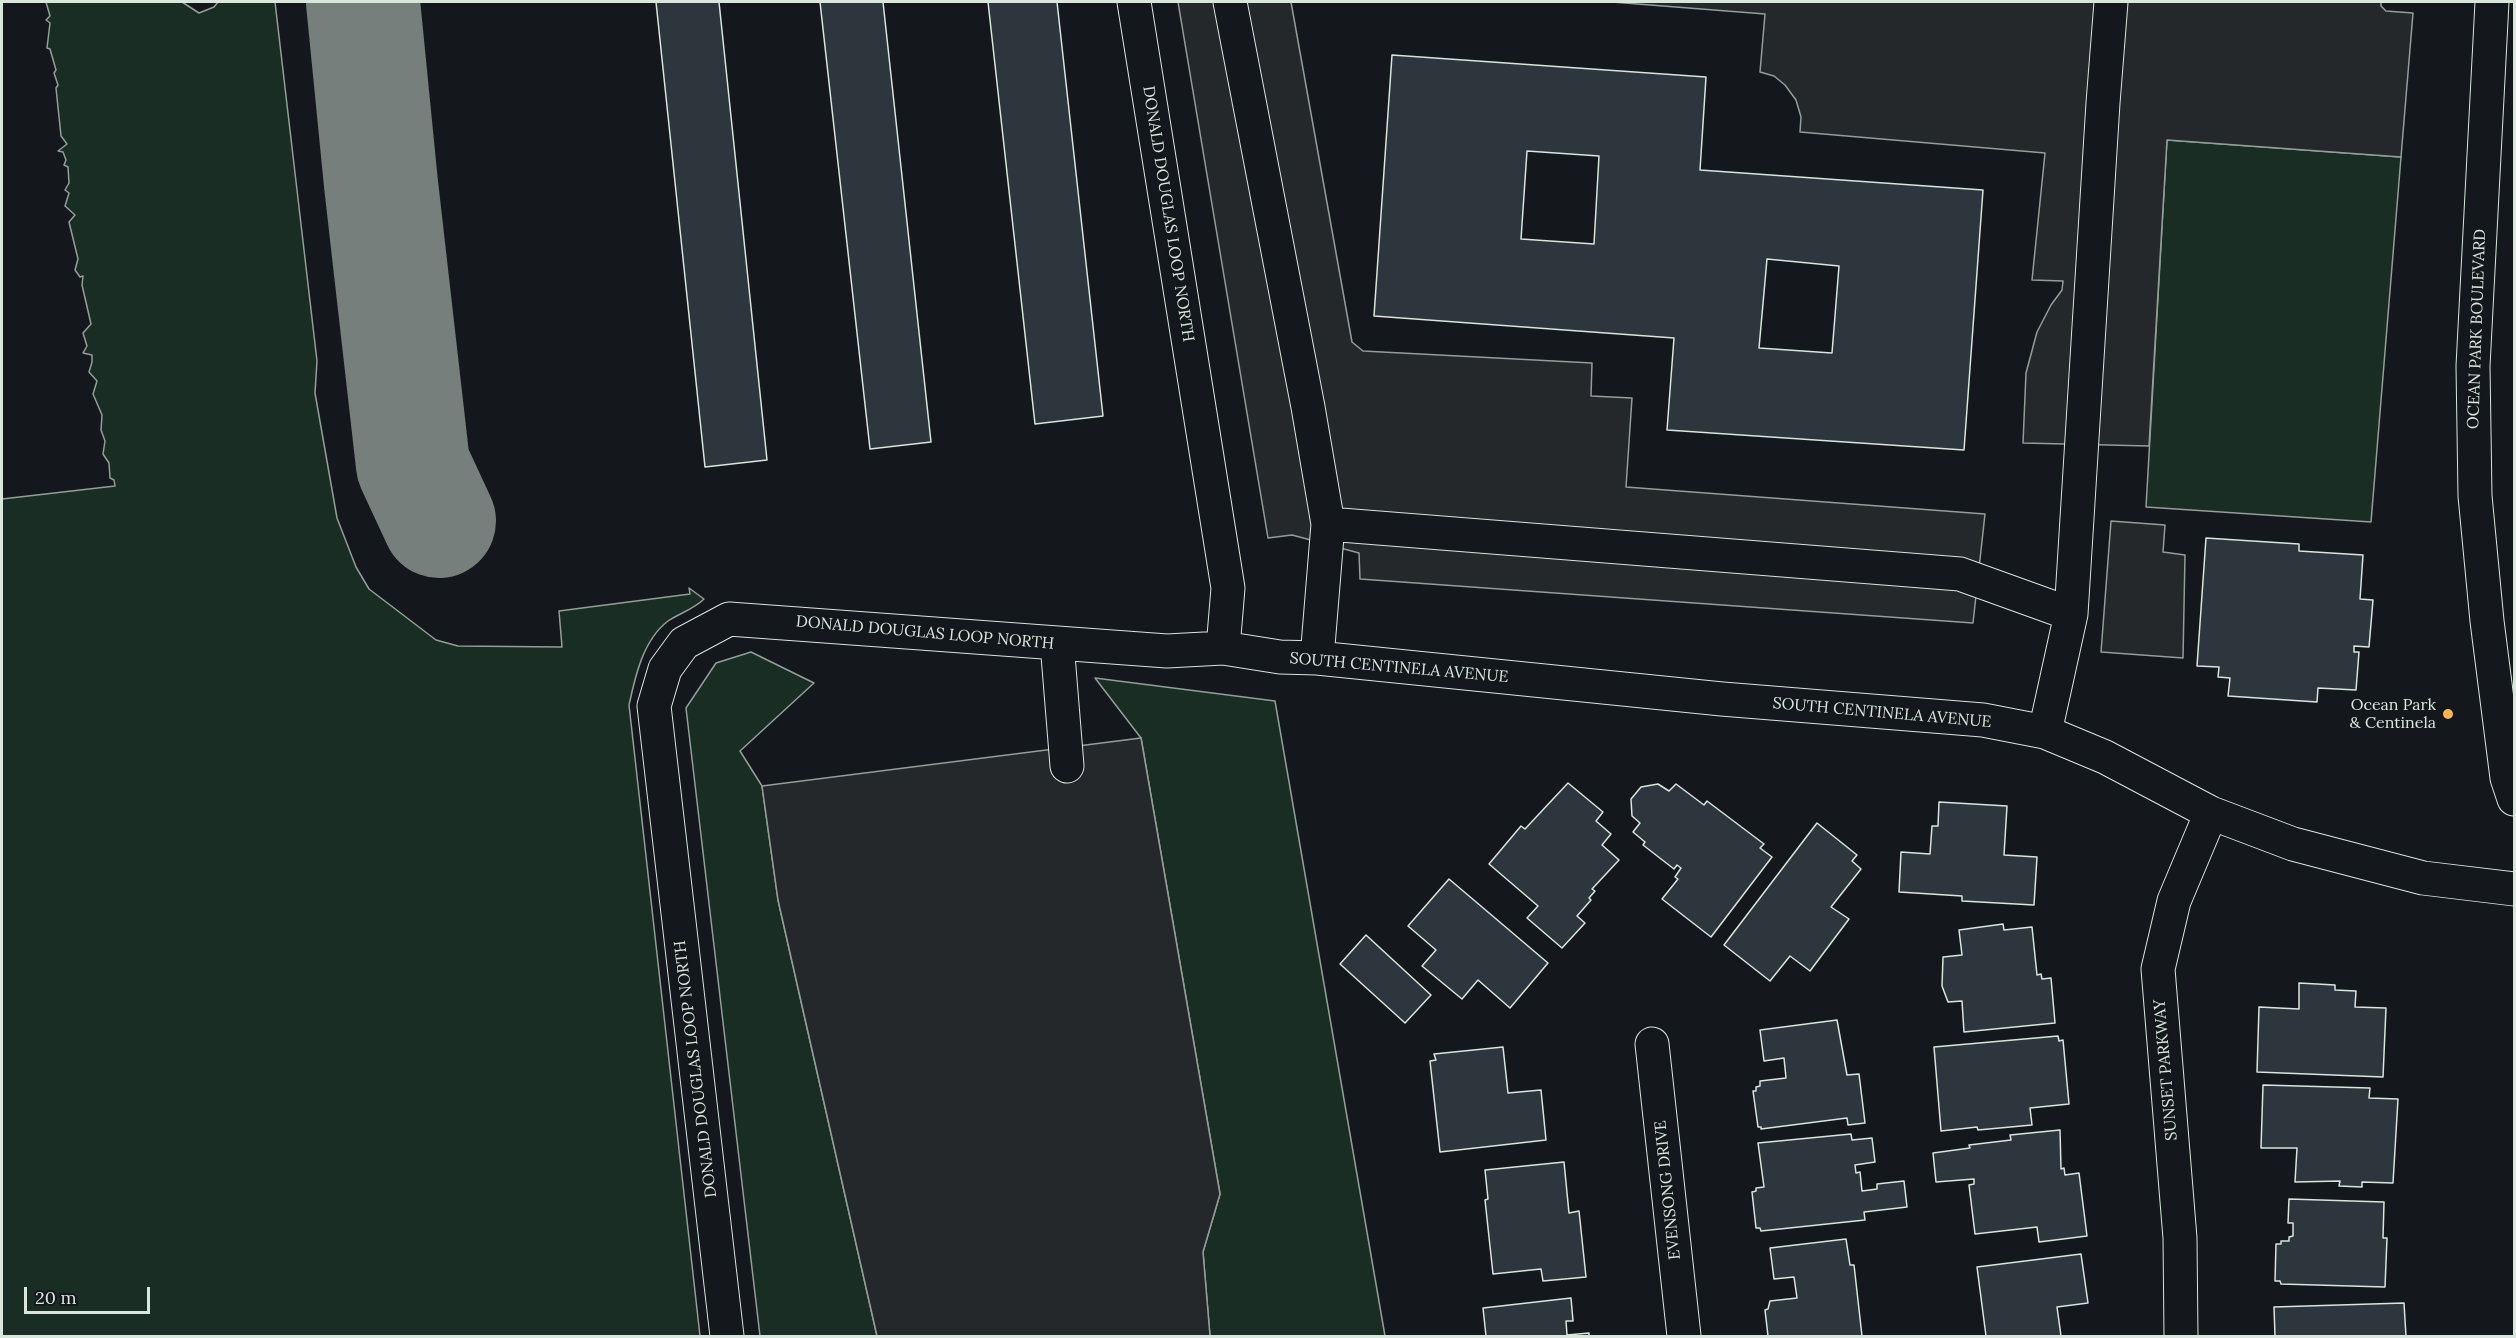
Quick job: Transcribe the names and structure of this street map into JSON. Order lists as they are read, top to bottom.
{
  "streets": {
    "street": [
      "DONALD DOUGLAS LOOP NORTH",
      "OCEAN PARK BOULEVARD",
      "SOUTH CENTINELA AVENUE",
      "SUNSET PARKWAY",
      "EVENSONG DRIVE"
    ]
  },
  "crossings": [
    ["DONALD DOUGLAS LOOP NORTH", "SOUTH CENTINELA AVENUE"],
    ["SOUTH CENTINELA AVENUE", "SUNSET PARKWAY"]
  ],
  "places": ["Ocean Park & Centinela"],
  "scale_bar": "20 m"
}
